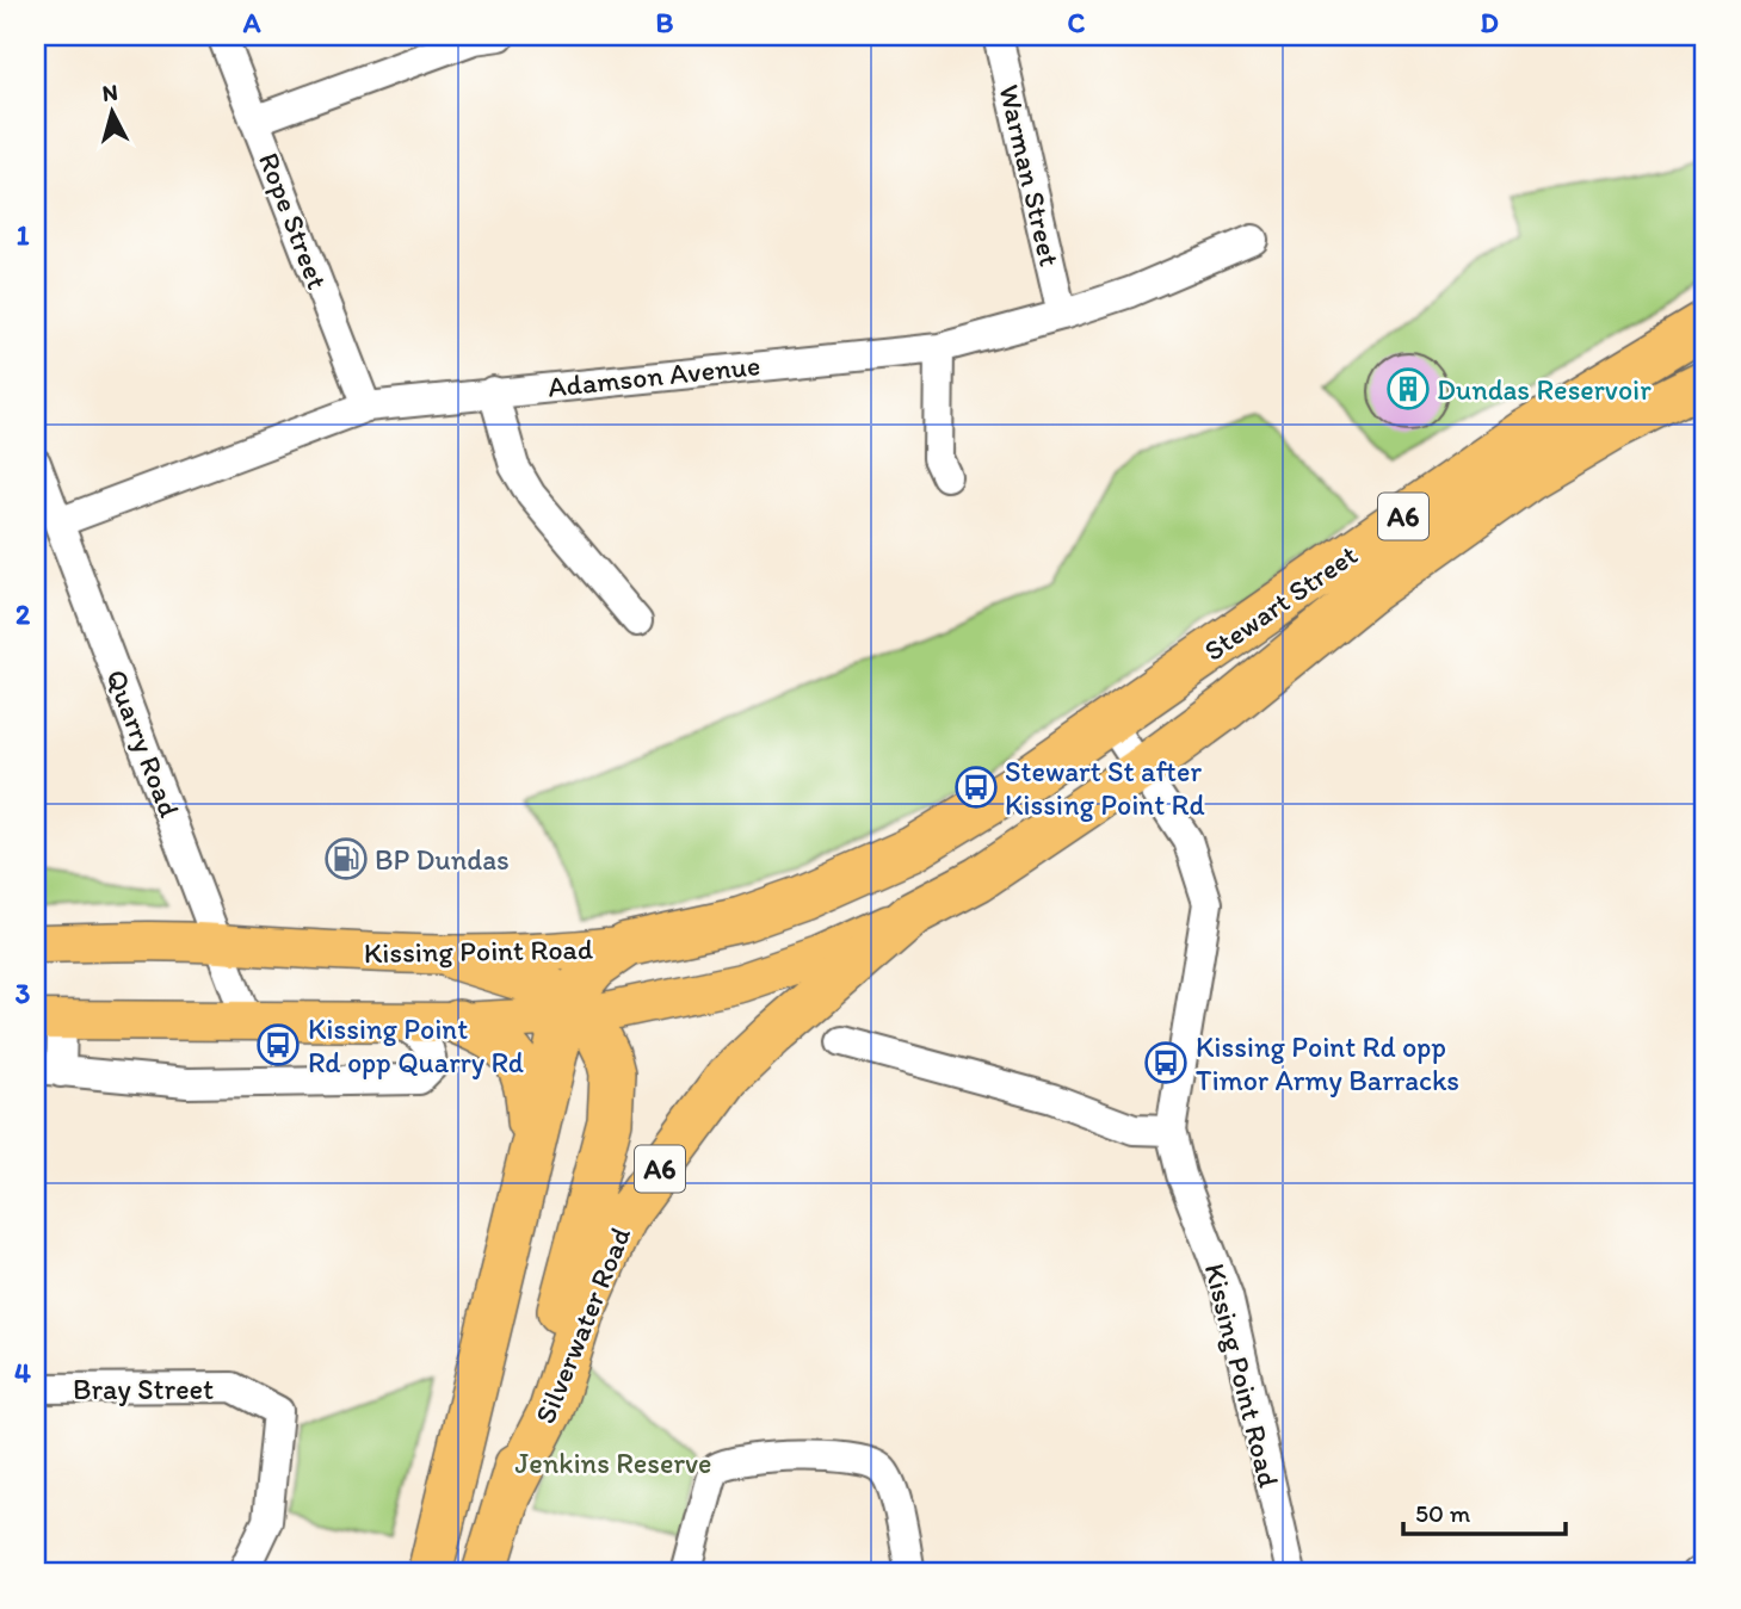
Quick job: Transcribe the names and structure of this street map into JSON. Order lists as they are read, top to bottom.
{
  "streets": {
    "highway": [
      "A6",
      "Stewart Street",
      "Kissing Point Road",
      "Silverwater Road"
    ],
    "street": [
      "Warman Street",
      "Rope Street",
      "Adamson Avenue",
      "Quarry Road",
      "Bray Street"
    ]
  },
  "crossings": [
    ["Warman Street", "Adamson Avenue"],
    ["Rope Street", "Adamson Avenue"],
    ["Adamson Avenue", "Quarry Road"],
    ["A6", "Stewart Street"],
    ["A6", "Kissing Point Road"],
    ["A6", "Silverwater Road"],
    ["Stewart Street", "Kissing Point Road"],
    ["Quarry Road", "Kissing Point Road"]
  ],
  "parks": ["Jenkins Reserve"],
  "places": {
    "building": ["Dundas Reservoir"],
    "bus stop": ["Stewart St after Kissing Point Rd", "Kissing Point Rd opp Quarry Rd", "Kissing Point Rd opp Timor Army Barracks"],
    "fuel station": ["BP Dundas"]
  },
  "scale_bar": "50 m",
  "north": "top",
  "grid": {
    "columns": [
      "A",
      "B",
      "C",
      "D"
    ],
    "rows": [
      "1",
      "2",
      "3",
      "4"
    ]
  }
}
